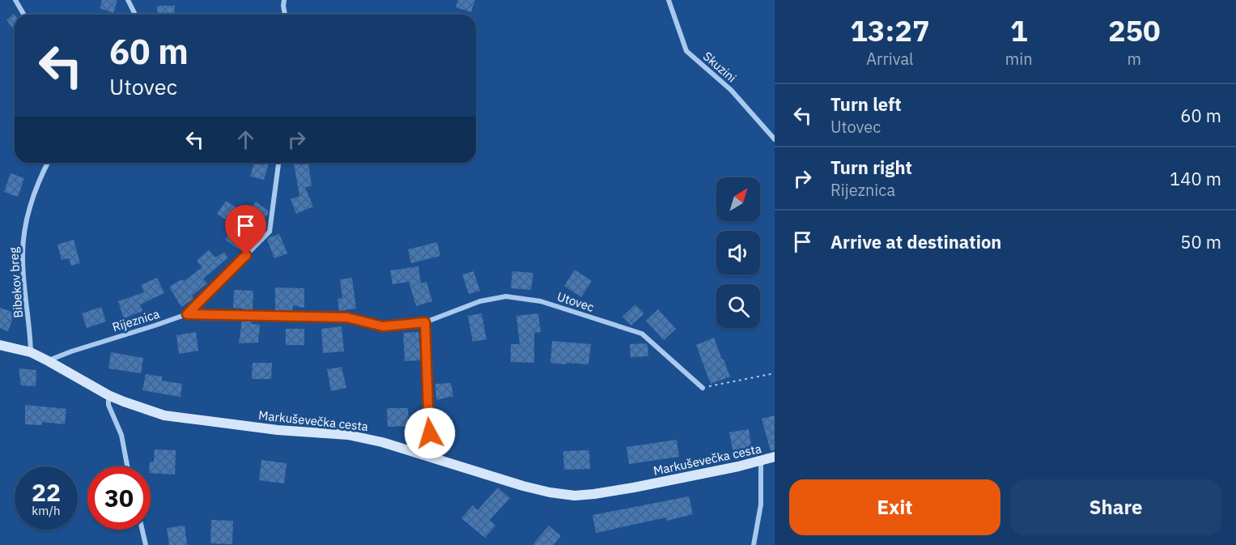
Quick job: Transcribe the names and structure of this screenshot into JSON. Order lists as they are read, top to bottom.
{
  "streets": {
    "main road": ["Markuševečka cesta"],
    "street": [
      "Skuzini",
      "Bibekov breg",
      "Utovec",
      "Rijeznica"
    ]
  },
  "crossings": [
    ["Bibekov breg", "Markuševečka cesta"],
    ["Utovec", "Rijeznica"],
    ["Rijeznica", "Markuševečka cesta"]
  ],
  "north": "top right",
  "page": {
    "eta": [
      "13:27",
      "Arrival",
      "1",
      "min",
      "250",
      "m"
    ],
    "turn": ["60 m", "Utovec"],
    "list": [
      {
        "name": "Turn left",
        "note": "Utovec",
        "value": "60 m"
      },
      {
        "name": "Turn right",
        "note": "Rijeznica",
        "value": "140 m"
      },
      {
        "name": "Arrive at destination",
        "value": "50 m"
      }
    ],
    "speed": "22 km/h",
    "limit": "30",
    "buttons": ["Exit", "Share"]
  }
}
